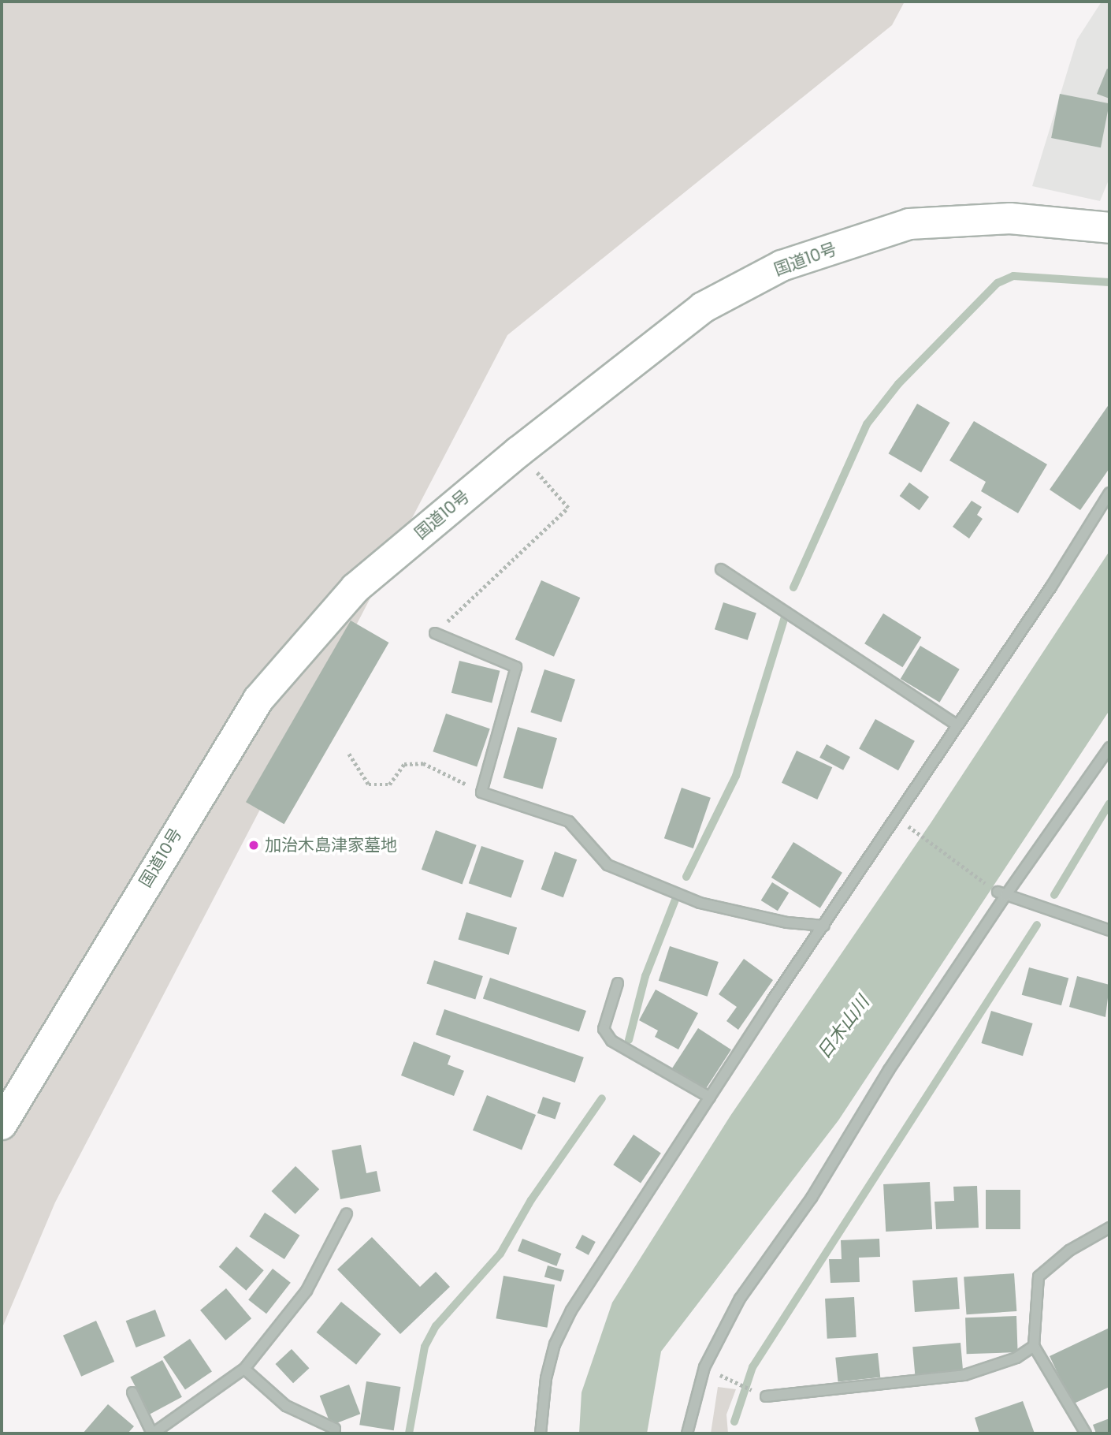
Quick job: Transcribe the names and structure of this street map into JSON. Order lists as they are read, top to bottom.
{
  "streets": {
    "highway": ["国道10号"]
  },
  "water": ["日木山川"],
  "places": ["加治木島津家墓地"]
}
